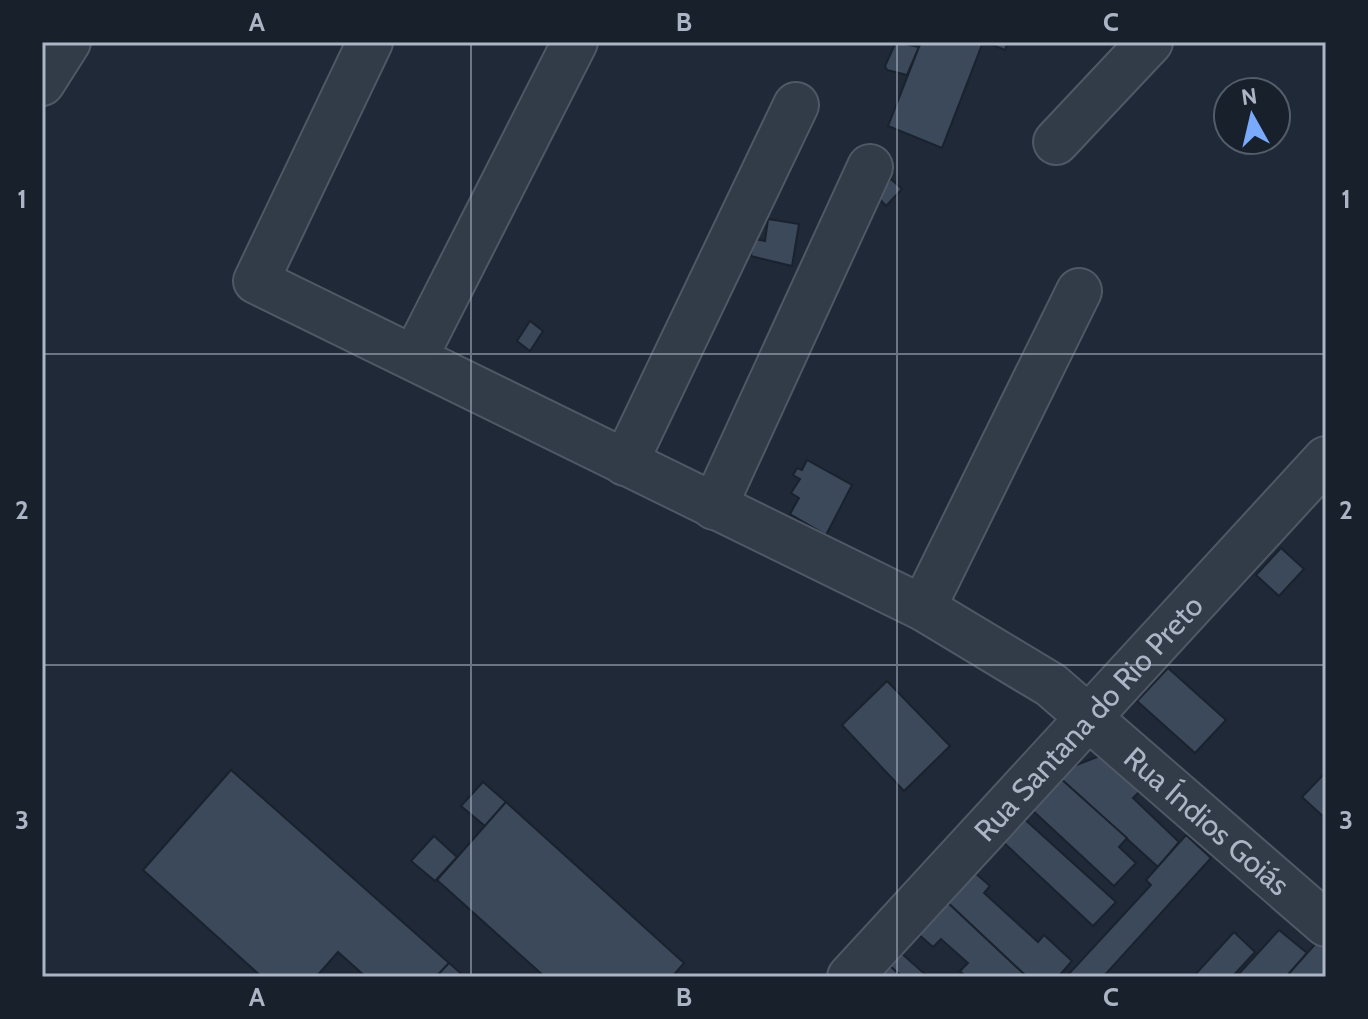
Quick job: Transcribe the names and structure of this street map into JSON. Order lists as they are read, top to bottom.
{
  "streets": {
    "street": ["Rua Santana do Rio Preto", "Rua Índios Goiás"]
  },
  "crossings": [
    ["Rua Santana do Rio Preto", "Rua Índios Goiás"]
  ],
  "north": "top",
  "grid": {
    "columns": ["A", "B", "C"],
    "rows": ["1", "2", "3"]
  }
}
